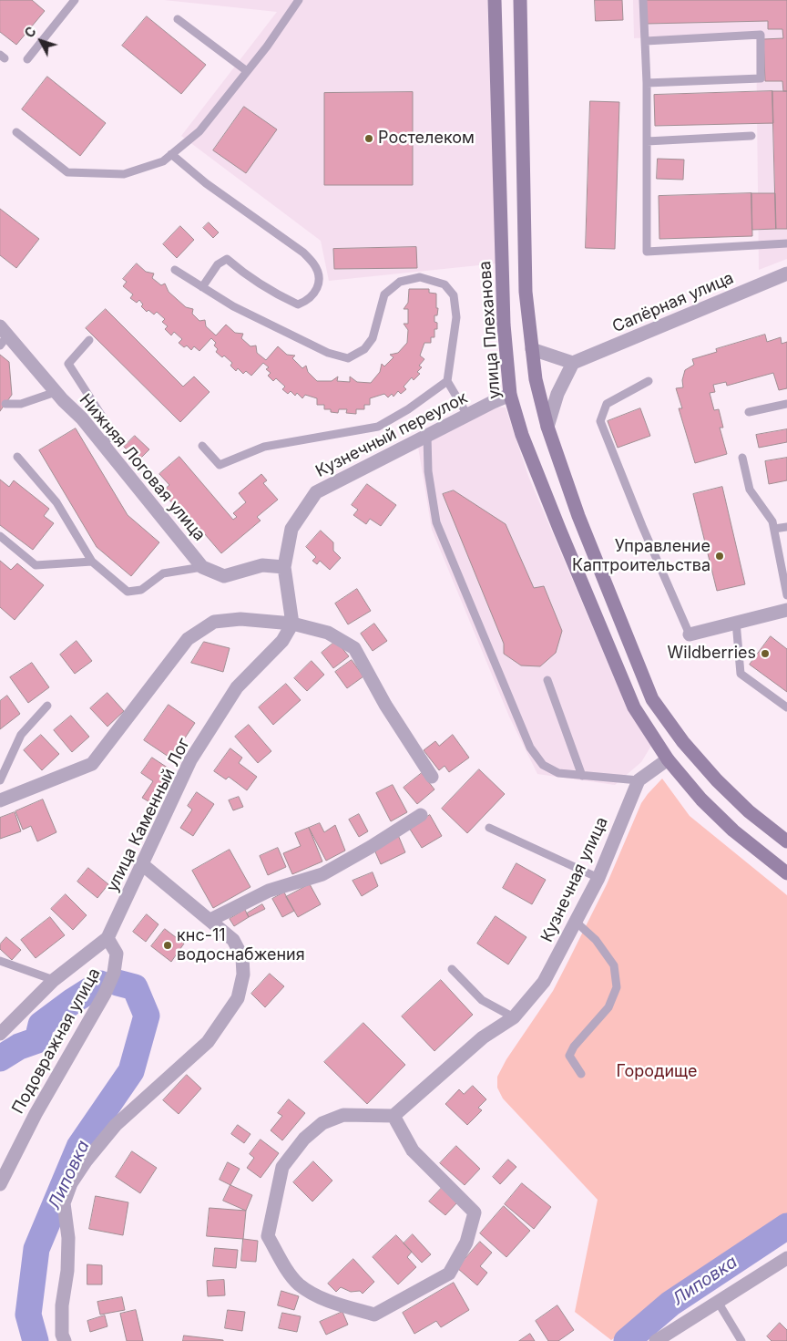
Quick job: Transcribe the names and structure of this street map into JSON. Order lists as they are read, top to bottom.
{
  "streets": {
    "main road": ["улица Плеханова"],
    "street": [
      "Сапёрная улица",
      "Кузнечный переулок",
      "Нижняя Логовая улица",
      "улица Каменный Лог",
      "Кузнечная улица",
      "Подовражная улица"
    ]
  },
  "crossings": [
    ["улица Плеханова", "Кузнечный переулок"],
    ["Кузнечный переулок", "Нижняя Логовая улица"],
    ["Кузнечный переулок", "улица Каменный Лог"],
    ["улица Каменный Лог", "Подовражная улица"]
  ],
  "water": ["Липовка"],
  "parks": ["Городище"],
  "places": [
    "Ростелеком",
    "Управление Каптроительства",
    "Wildberries",
    "кнс-11 водоснабжения"
  ],
  "north": "top left"
}
